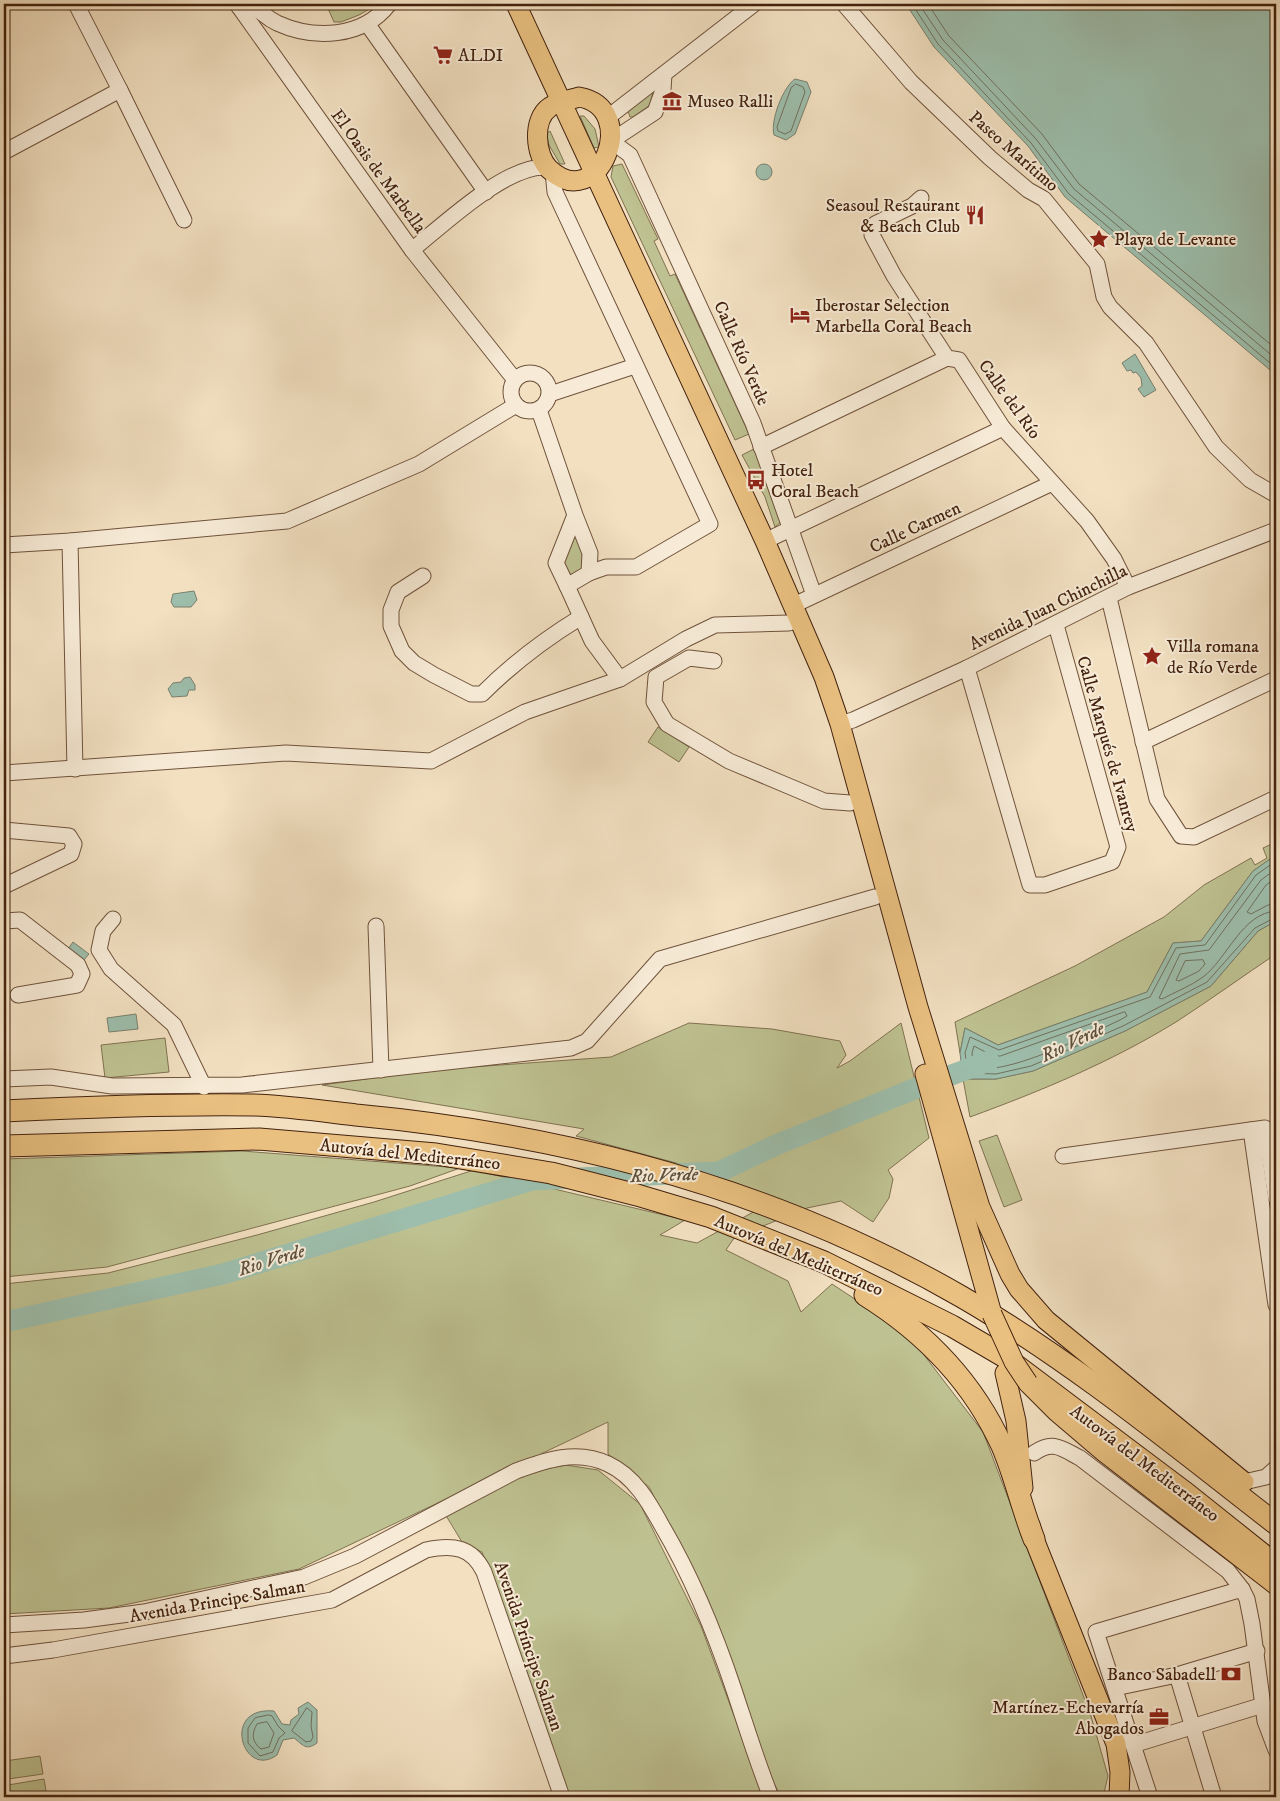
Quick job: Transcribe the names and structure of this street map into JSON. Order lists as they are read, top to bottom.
{
  "streets": {
    "highway": ["Autovía del Mediterráneo"],
    "street": [
      "Paseo Marítimo",
      "El Oasis de Marbella",
      "Calle Río Verde",
      "Calle del Río",
      "Calle Carmen",
      "Avenida Juan Chinchilla",
      "Calle Marqués de Ivanrey",
      "Avenida Principe Salman",
      "Avenida Príncipe Salman"
    ]
  },
  "crossings": [
    ["Calle Río Verde", "Calle Carmen"],
    ["Calle del Río", "Calle Carmen"],
    ["Calle del Río", "Avenida Juan Chinchilla"],
    ["Avenida Juan Chinchilla", "Calle Marqués de Ivanrey"],
    ["Avenida Principe Salman", "Avenida Príncipe Salman"]
  ],
  "water": ["Rio Verde"],
  "places": {
    "supermarket": ["ALDI"],
    "museum": ["Museo Ralli"],
    "restaurant": ["Seasoul Restaurant & Beach Club"],
    "place": ["Playa de Levante", "Villa romana de Río Verde"],
    "hotel": ["Iberostar Selection Marbella Coral Beach"],
    "bus stop": ["Hotel Coral Beach"],
    "bank": ["Banco Sabadell"],
    "office": ["Martínez-Echevarría Abogados"]
  }
}
